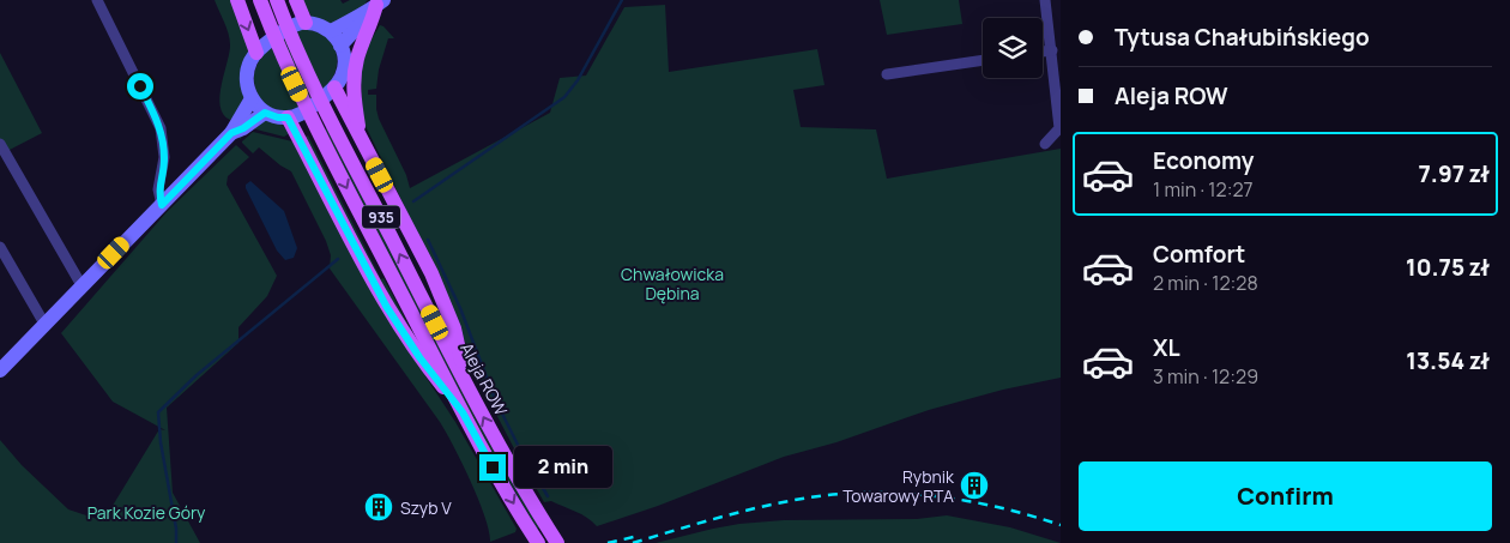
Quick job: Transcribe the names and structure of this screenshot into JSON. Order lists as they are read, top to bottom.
{
  "streets": {
    "main road": ["935", "Aleja ROW"]
  },
  "parks": ["Chwałowicka Dębina", "Park Kozie Góry"],
  "places": {
    "building": ["Rybnik Towarowy RTA", "Szyb V"]
  },
  "page": {
    "banner": ["Tytusa Chałubińskiego", "Aleja ROW"],
    "list": [
      {
        "name": "Economy",
        "note": "1 min · 12:27",
        "value": "7.97 zł"
      },
      {
        "name": "Comfort",
        "note": "2 min · 12:28",
        "value": "10.75 zł"
      },
      {
        "name": "XL",
        "note": "3 min · 12:29",
        "value": "13.54 zł"
      }
    ],
    "bubble": "2 min",
    "buttons": "Confirm"
  }
}
